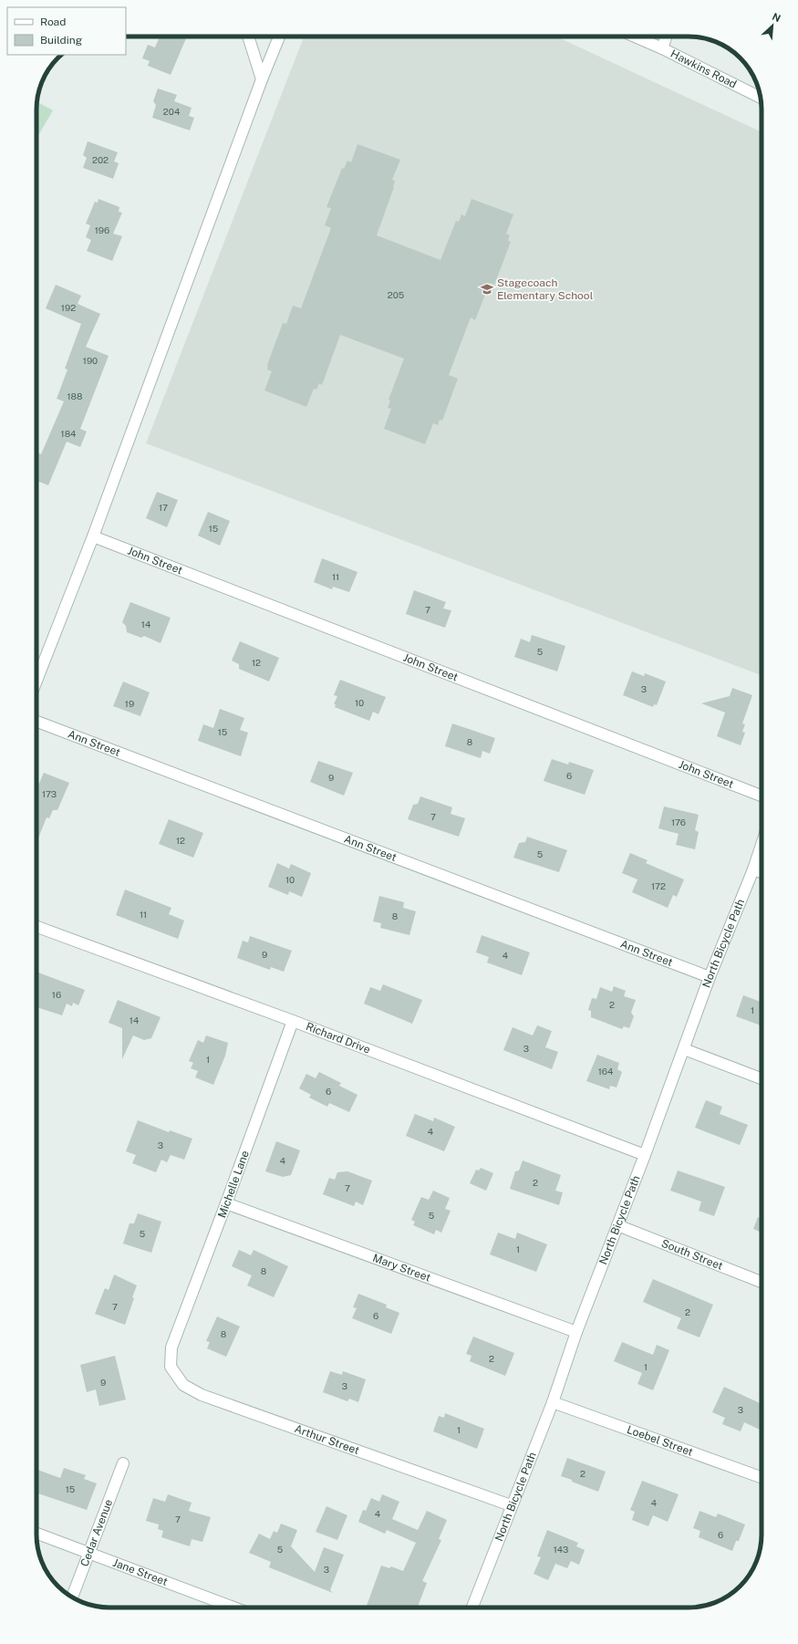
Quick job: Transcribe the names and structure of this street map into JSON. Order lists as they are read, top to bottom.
{
  "streets": {
    "street": [
      "Hawkins Road",
      "John Street",
      "Ann Street",
      "North Bicycle Path",
      "Richard Drive",
      "Michelle Lane",
      "South Street",
      "Mary Street",
      "Arthur Street",
      "Loebel Street",
      "Cedar Avenue",
      "Jane Street"
    ]
  },
  "crossings": [
    ["Ann Street", "North Bicycle Path"],
    ["North Bicycle Path", "Richard Drive"],
    ["North Bicycle Path", "South Street"],
    ["North Bicycle Path", "Mary Street"],
    ["North Bicycle Path", "Arthur Street"],
    ["North Bicycle Path", "Loebel Street"],
    ["Richard Drive", "Michelle Lane"],
    ["Michelle Lane", "Mary Street"],
    ["Michelle Lane", "Arthur Street"],
    ["Cedar Avenue", "Jane Street"]
  ],
  "places": {
    "school or university": ["Stagecoach Elementary School"]
  },
  "house_numbers": [
    "204",
    "202",
    "196",
    "205",
    "192",
    "190",
    "188",
    "184",
    "17",
    "15",
    "11",
    "7",
    "14",
    "5",
    "12",
    "3",
    "10",
    "19",
    "15",
    "8",
    "6",
    "9",
    "173",
    "7",
    "176",
    "12",
    "5",
    "10",
    "172",
    "11",
    "8",
    "9",
    "4",
    "16",
    "2",
    "1",
    "14",
    "3",
    "1",
    "164",
    "6",
    "4",
    "3",
    "4",
    "2",
    "7",
    "5",
    "5",
    "1",
    "8",
    "7",
    "2",
    "6",
    "8",
    "2",
    "1",
    "9",
    "3",
    "3",
    "1",
    "2",
    "15",
    "4",
    "4",
    "7",
    "6",
    "5",
    "143",
    "3"
  ],
  "legend": ["Road", "Building"],
  "north": "top right"
}
